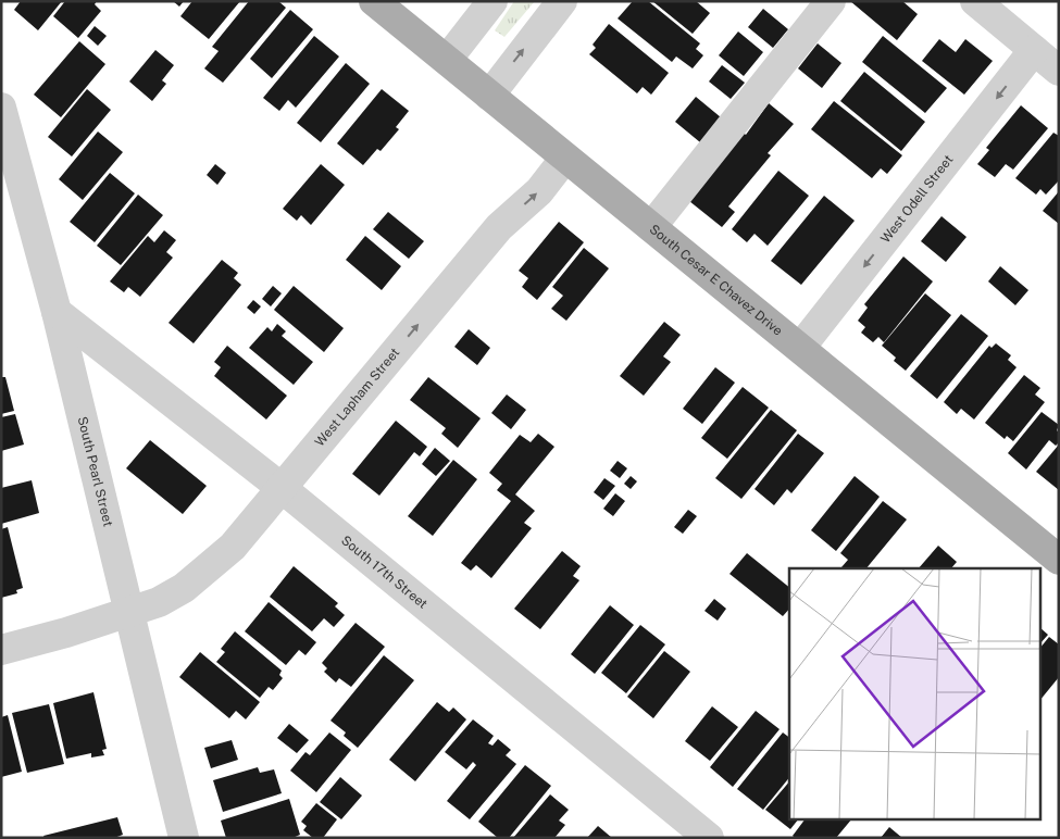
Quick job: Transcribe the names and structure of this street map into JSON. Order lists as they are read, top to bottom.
{
  "streets": {
    "main road": ["South Cesar E Chavez Drive"],
    "street": [
      "West Odell Street",
      "West Lapham Street",
      "South Pearl Street",
      "South 17th Street"
    ]
  },
  "crossings": [
    ["West Odell Street", "South Cesar E Chavez Drive"],
    ["South Cesar E Chavez Drive", "West Lapham Street"],
    ["West Lapham Street", "South Pearl Street"],
    ["West Lapham Street", "South 17th Street"],
    ["South Pearl Street", "South 17th Street"]
  ],
  "one_way": ["West Lapham Street"]
}
